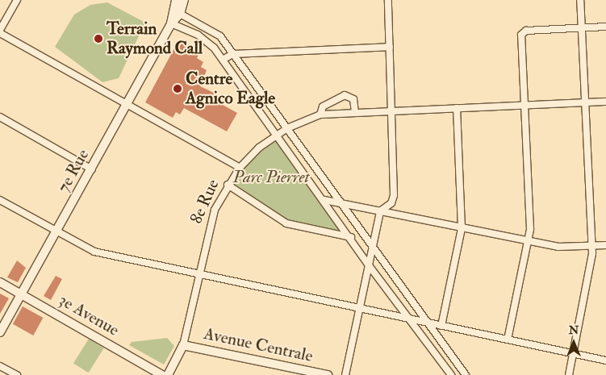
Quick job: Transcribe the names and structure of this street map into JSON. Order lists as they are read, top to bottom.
{
  "streets": {
    "main road": [
      "7e Rue",
      "8e Rue",
      "3e Avenue",
      "Avenue Centrale"
    ]
  },
  "crossings": [
    ["7e Rue", "3e Avenue"],
    ["8e Rue", "Avenue Centrale"]
  ],
  "parks": ["Parc Pierret"],
  "places": ["Terrain Raymond Call", "Centre Agnico Eagle"],
  "north": "top"
}
